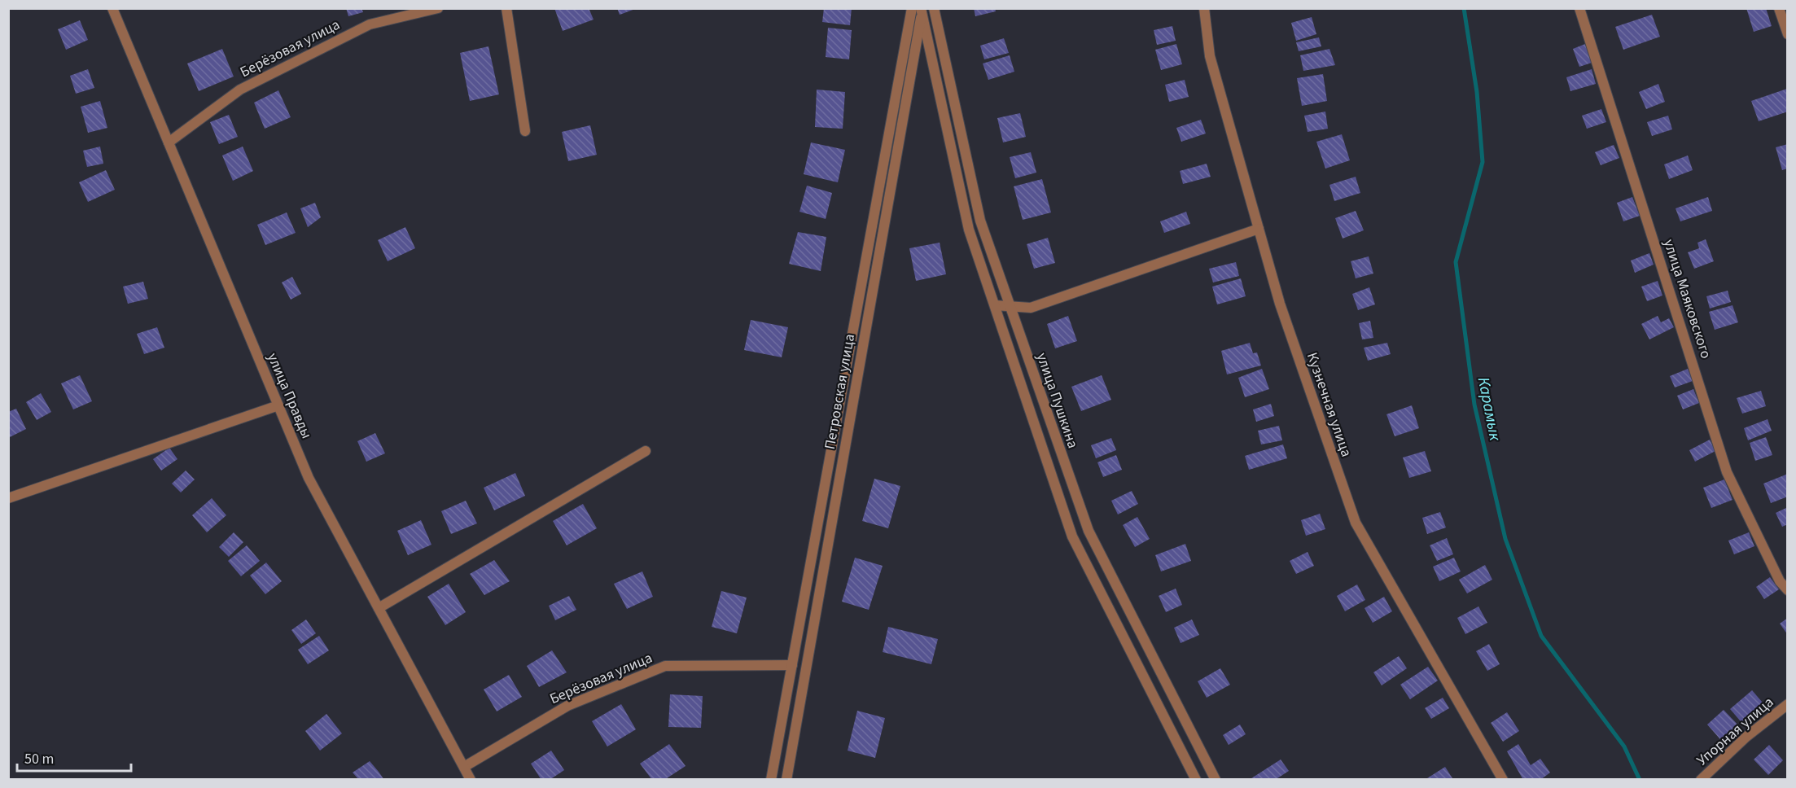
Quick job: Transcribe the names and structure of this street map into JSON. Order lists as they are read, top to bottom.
{
  "streets": {
    "street": [
      "Берёзовая улица",
      "улица Маяковского",
      "Петровская улица",
      "улица Правды",
      "улица Пушкина",
      "Кузнечная улица",
      "Упорная улица"
    ]
  },
  "crossings": [
    ["Берёзовая улица", "улица Правды"],
    ["Петровская улица", "улица Пушкина"]
  ],
  "water": ["Карамык"],
  "scale_bar": "50 m"
}
